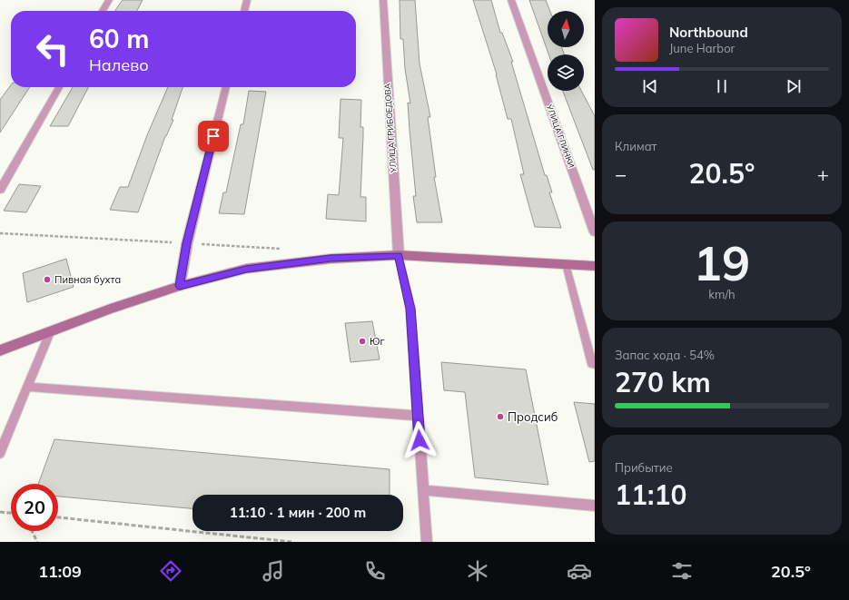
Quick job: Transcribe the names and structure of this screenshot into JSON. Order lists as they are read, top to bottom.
{
  "streets": {
    "street": ["УЛИЦА ГРИБОЕДОВА", "УЛИЦА ГЛИНКИ"]
  },
  "places": ["Пивная бухта", "Юг", "Продсиб"],
  "north": "top",
  "page": {
    "turn": ["60 m", "Налево"],
    "song": ["Northbound", "June Harbor"],
    "tile": [
      "Климат",
      ["19", "km/h"],
      ["Запас хода · 54%", "270 km"],
      ["Прибытие", "11:10"]
    ],
    "heat": ["−", "20.5°", "+"],
    "limit": "20",
    "trip": "11:10 · 1 мин · 200 m",
    "tabs": ["11:09", "20.5°"]
  }
}
